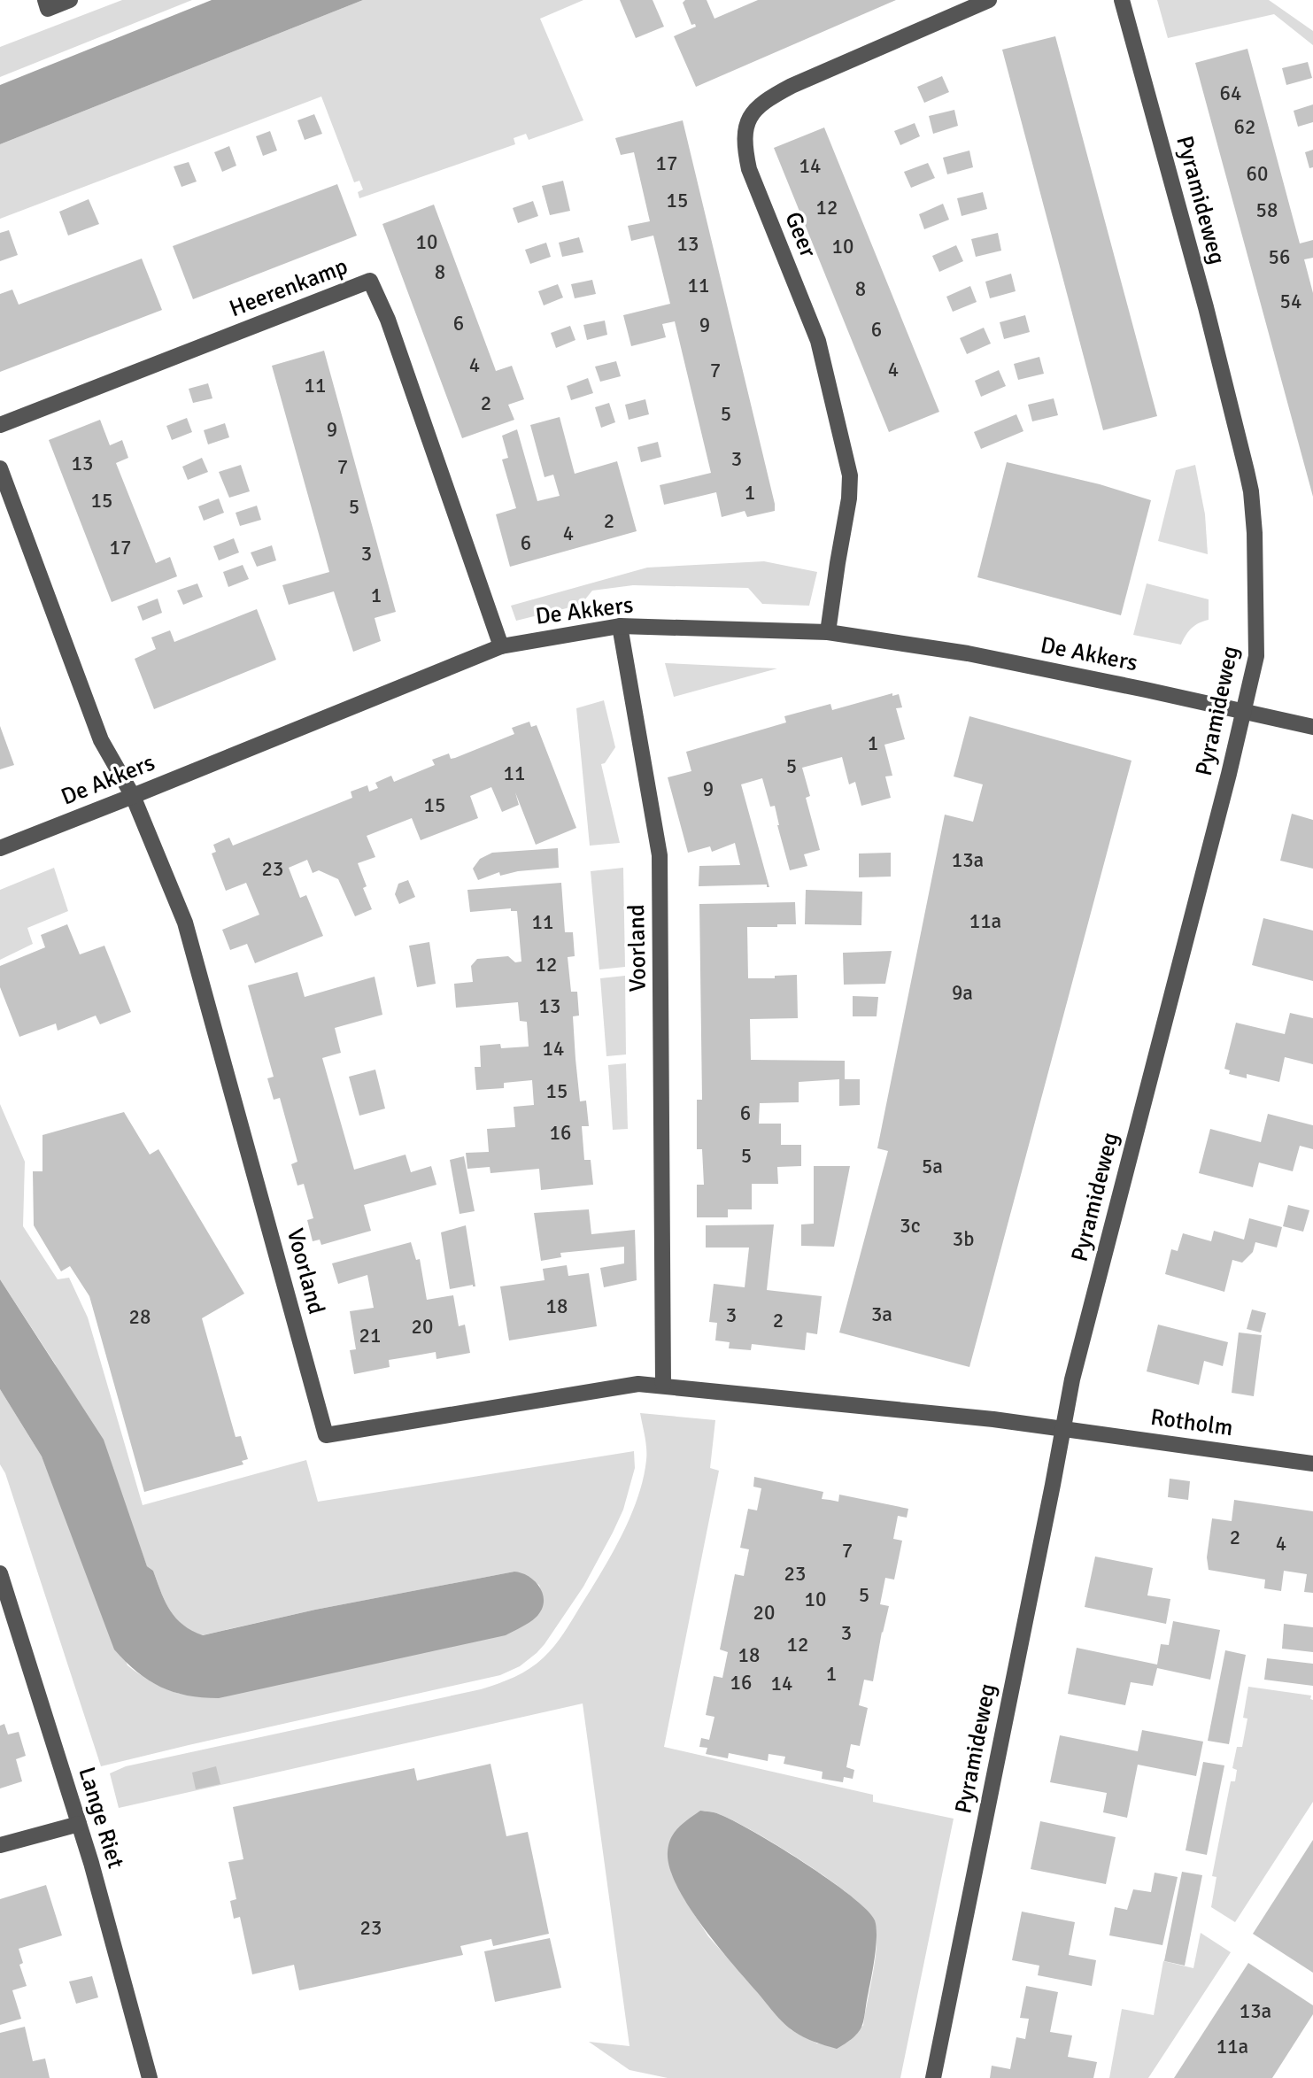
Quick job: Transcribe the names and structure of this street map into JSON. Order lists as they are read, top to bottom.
{
  "streets": {
    "street": [
      "Pyramideweg",
      "Geer",
      "Heerenkamp",
      "De Akkers",
      "Voorland",
      "Rotholm",
      "Lange Riet"
    ]
  },
  "crossings": [
    ["Pyramideweg", "De Akkers"],
    ["Pyramideweg", "Voorland"],
    ["Pyramideweg", "Rotholm"],
    ["Geer", "De Akkers"],
    ["Heerenkamp", "De Akkers"],
    ["De Akkers", "Voorland"],
    ["Voorland", "Rotholm"]
  ],
  "house_numbers": [
    "64",
    "62",
    "17",
    "14",
    "60",
    "15",
    "12",
    "58",
    "10",
    "13",
    "10",
    "56",
    "8",
    "11",
    "8",
    "54",
    "6",
    "9",
    "6",
    "4",
    "4",
    "7",
    "11",
    "2",
    "5",
    "9",
    "3",
    "13",
    "7",
    "1",
    "15",
    "5",
    "2",
    "4",
    "6",
    "17",
    "3",
    "1",
    "1",
    "5",
    "11",
    "9",
    "15",
    "13a",
    "23",
    "11a",
    "11",
    "12",
    "9a",
    "13",
    "14",
    "15",
    "6",
    "16",
    "5",
    "5a",
    "3c",
    "3b",
    "18",
    "3a",
    "3",
    "28",
    "2",
    "20",
    "21",
    "2",
    "4",
    "7",
    "23",
    "5",
    "10",
    "20",
    "3",
    "12",
    "18",
    "1",
    "16",
    "14",
    "23",
    "13a",
    "11a"
  ]
}
